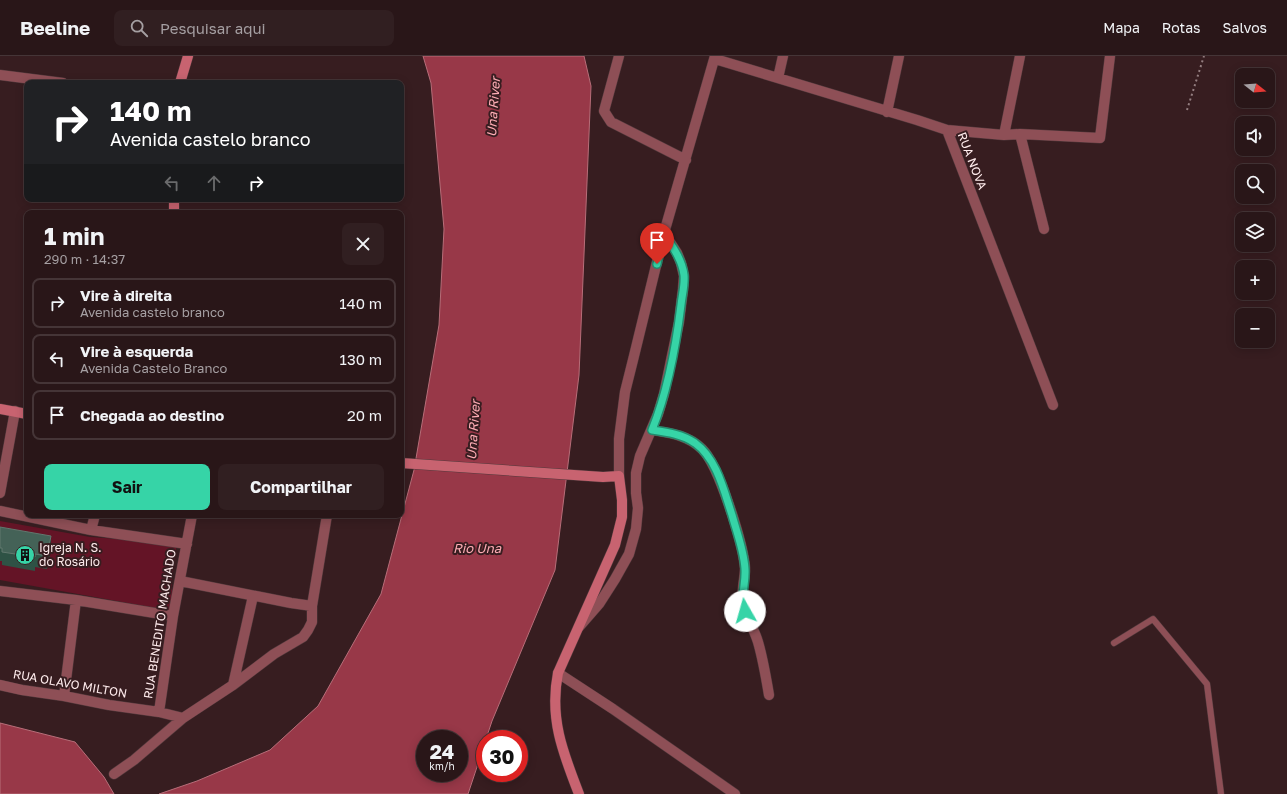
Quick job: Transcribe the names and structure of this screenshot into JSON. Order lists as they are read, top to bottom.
{
  "streets": {
    "street": ["RUA NOVA", "RUA BENEDITO MACHADO", "RUA OLAVO MILTON"]
  },
  "crossings": [
    ["RUA BENEDITO MACHADO", "RUA OLAVO MILTON"]
  ],
  "water": ["Una River", "Rio Una"],
  "places": {
    "building": ["Igreja N. S. do Rosário"]
  },
  "north": "right",
  "page": {
    "header": "Beeline",
    "search": "Pesquisar aqui",
    "nav": ["Mapa", "Rotas", "Salvos"],
    "map_buttons": ["+", "−"],
    "turn": ["140 m", "Avenida castelo branco"],
    "heading": ["1 min", "290 m · 14:37"],
    "list": [
      {
        "name": "Vire à direita",
        "note": "Avenida castelo branco",
        "value": "140 m"
      },
      {
        "name": "Vire à esquerda",
        "note": "Avenida Castelo Branco",
        "value": "130 m"
      },
      {
        "name": "Chegada ao destino",
        "value": "20 m"
      }
    ],
    "buttons": ["Sair", "Compartilhar"],
    "speed": "24 km/h",
    "limit": "30"
  }
}
